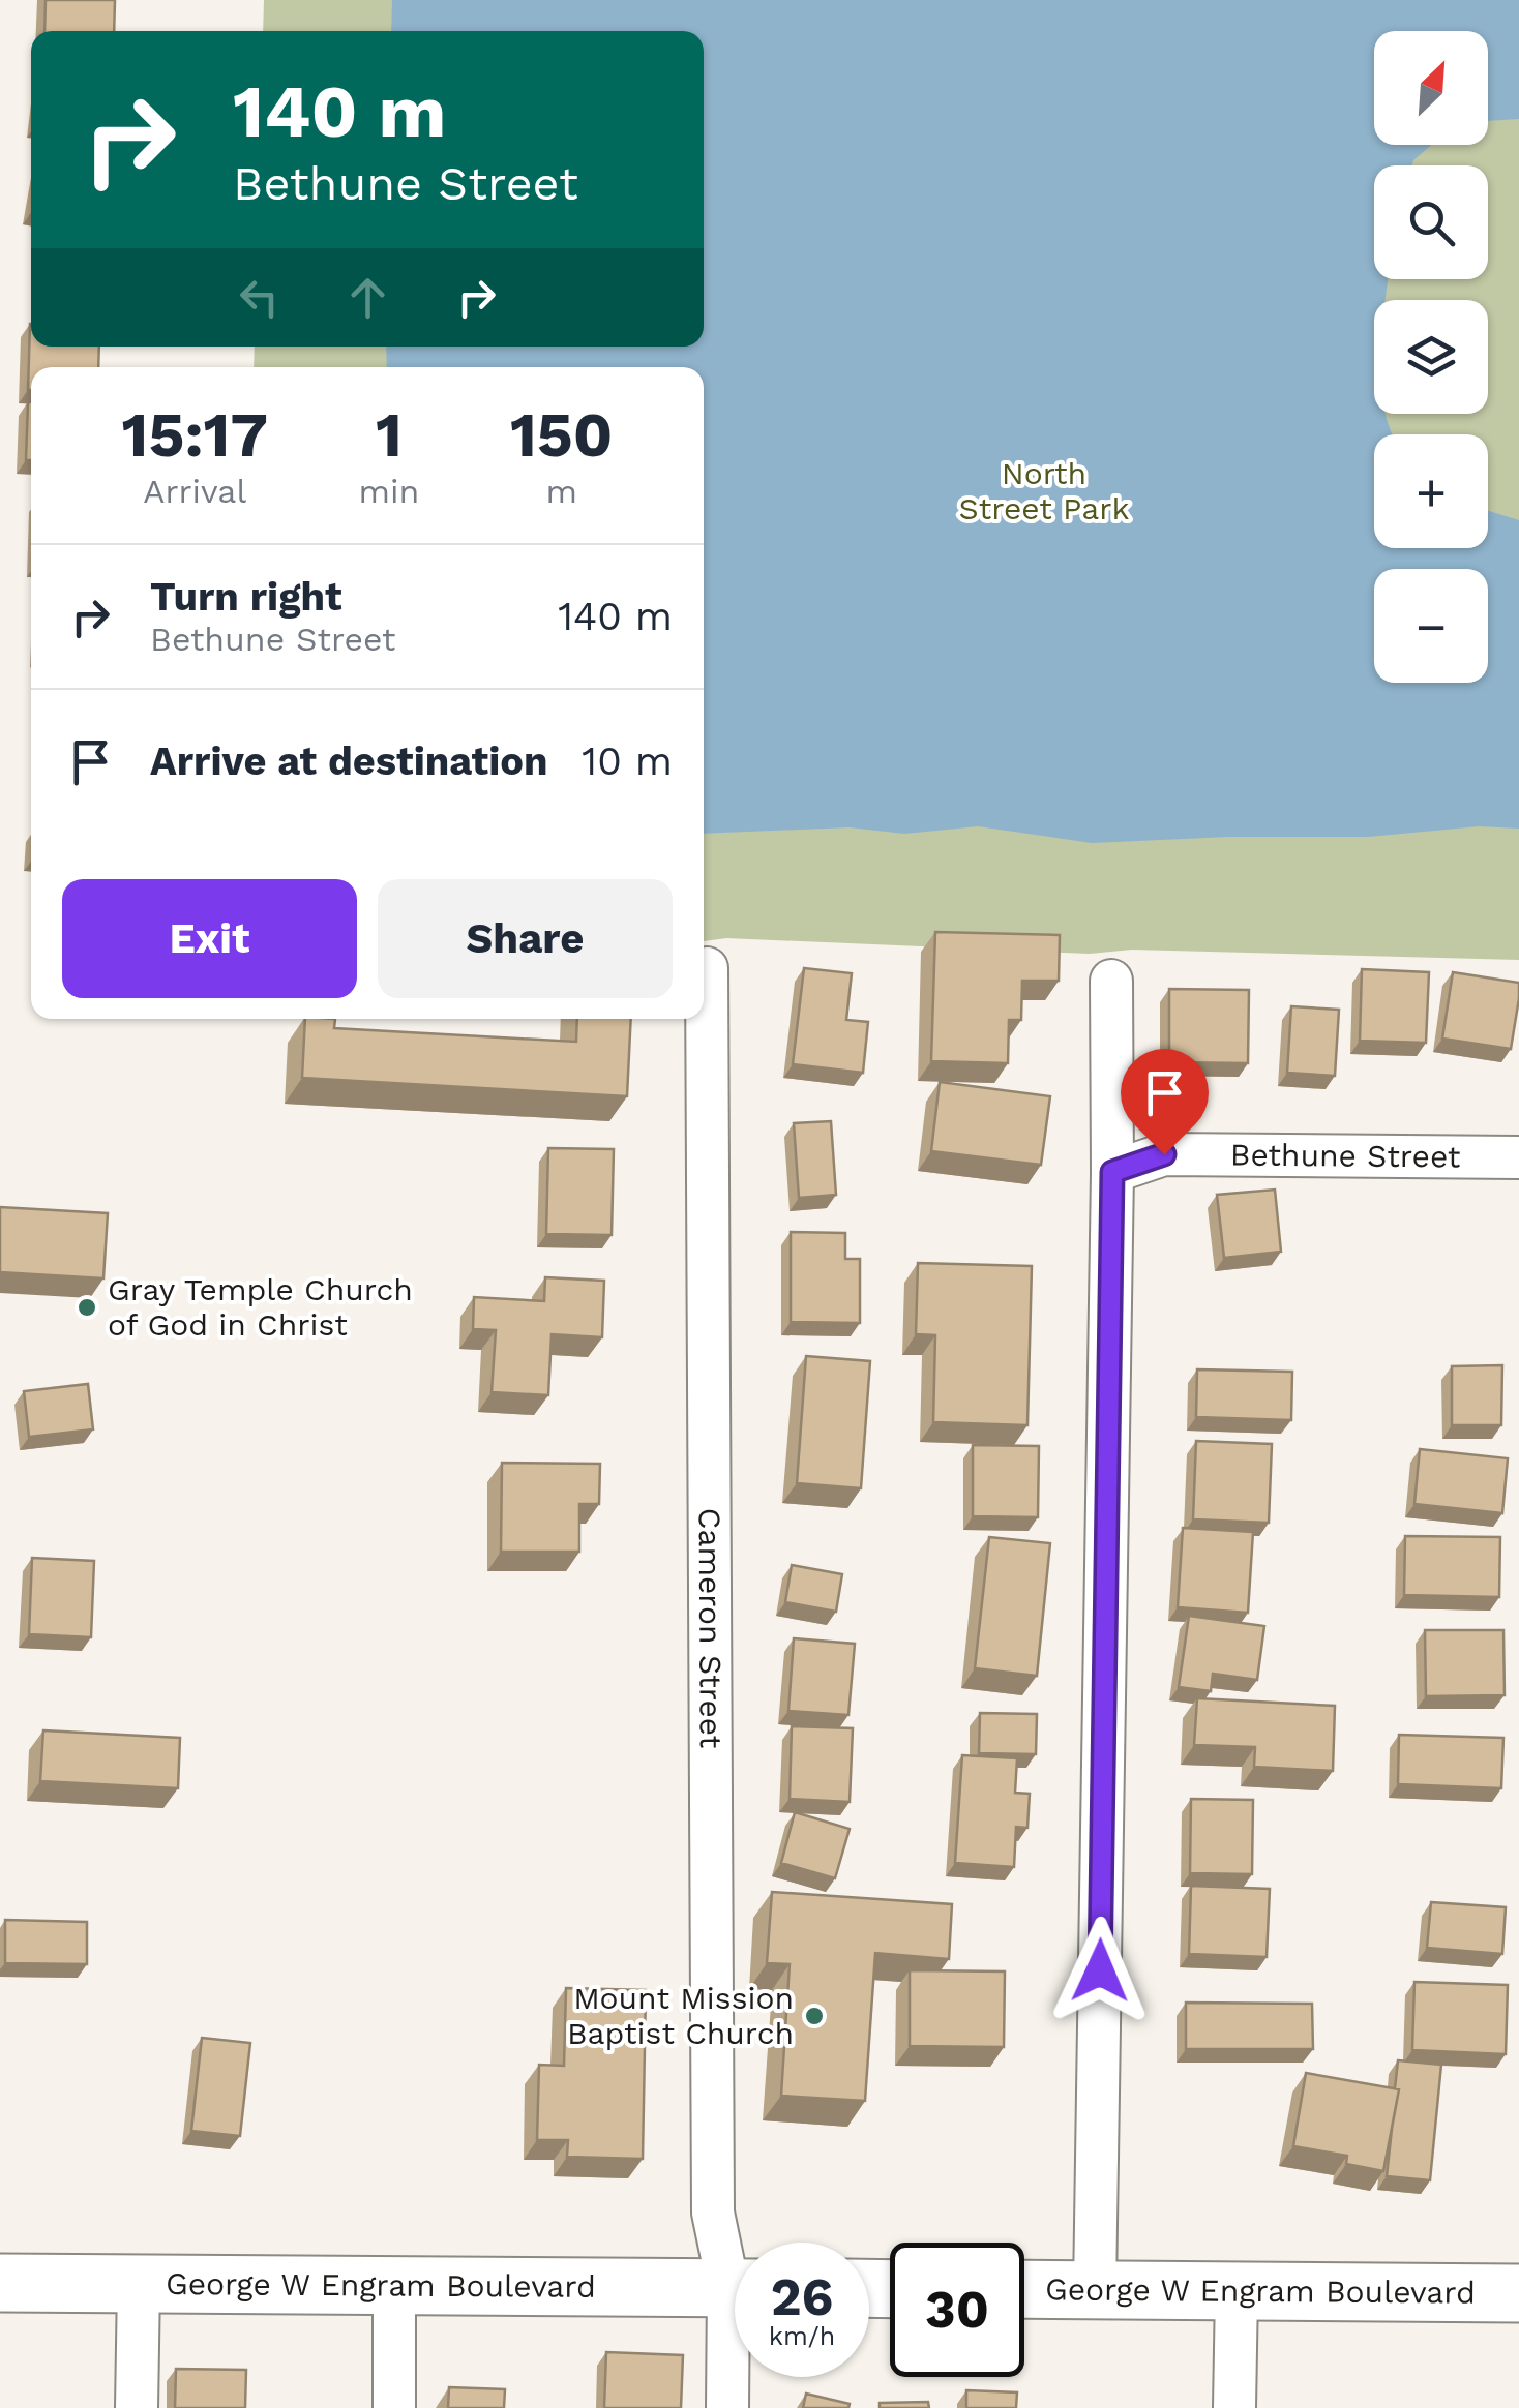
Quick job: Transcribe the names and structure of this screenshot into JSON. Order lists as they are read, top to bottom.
{
  "streets": {
    "main road": ["George W Engram Boulevard"],
    "street": ["Bethune Street", "Cameron Street"]
  },
  "parks": ["North Street Park"],
  "places": ["Gray Temple Church of God in Christ", "Mount Mission Baptist Church"],
  "north": "top right",
  "page": {
    "map_buttons": ["+", "−"],
    "turn": ["140 m", "Bethune Street"],
    "eta": [
      "15:17",
      "Arrival",
      "1",
      "min",
      "150",
      "m"
    ],
    "list": [
      {
        "name": "Turn right",
        "note": "Bethune Street",
        "value": "140 m"
      },
      {
        "name": "Arrive at destination",
        "value": "10 m"
      }
    ],
    "buttons": ["Exit", "Share"],
    "speed": "26 km/h",
    "limit": "30"
  }
}
